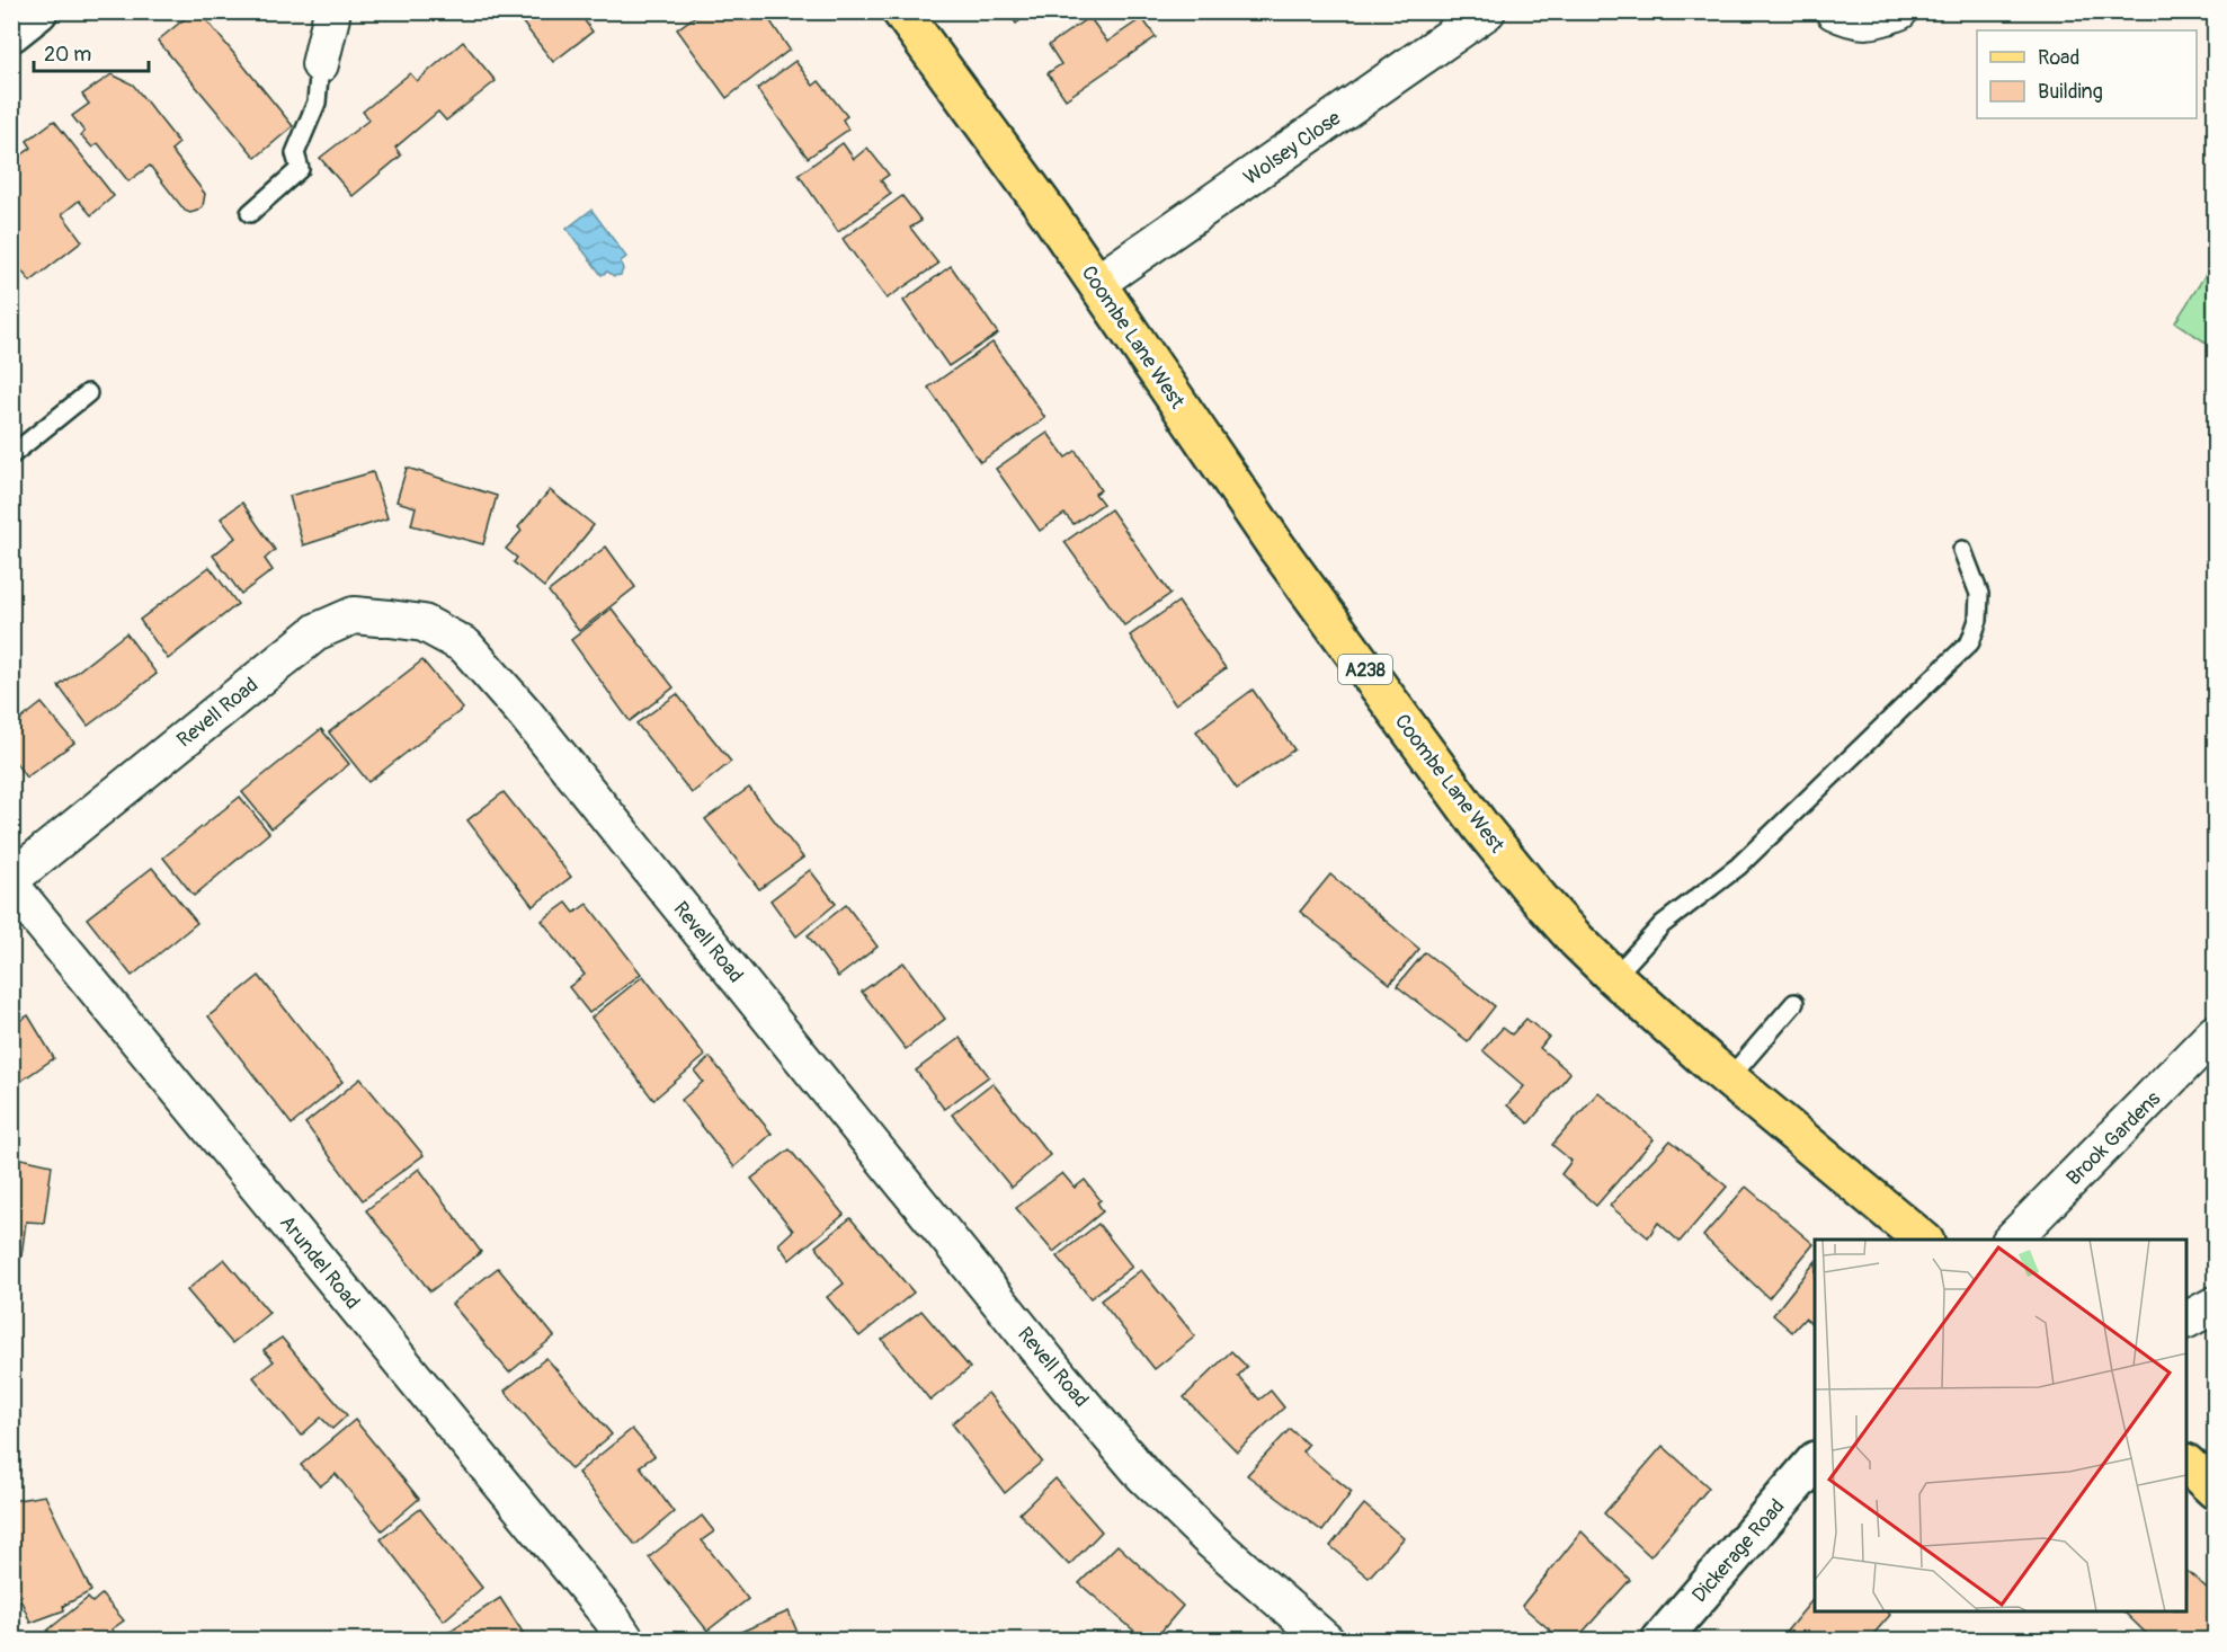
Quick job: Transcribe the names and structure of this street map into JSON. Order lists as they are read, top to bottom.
{
  "streets": {
    "main road": ["Coombe Lane West", "A238"],
    "street": [
      "Wolsey Close",
      "Revell Road",
      "Brook Gardens",
      "Arundel Road",
      "Dickerage Road"
    ]
  },
  "crossings": [
    ["Wolsey Close", "Coombe Lane West"]
  ],
  "legend": ["Road", "Building"],
  "scale_bar": "20 m"
}
